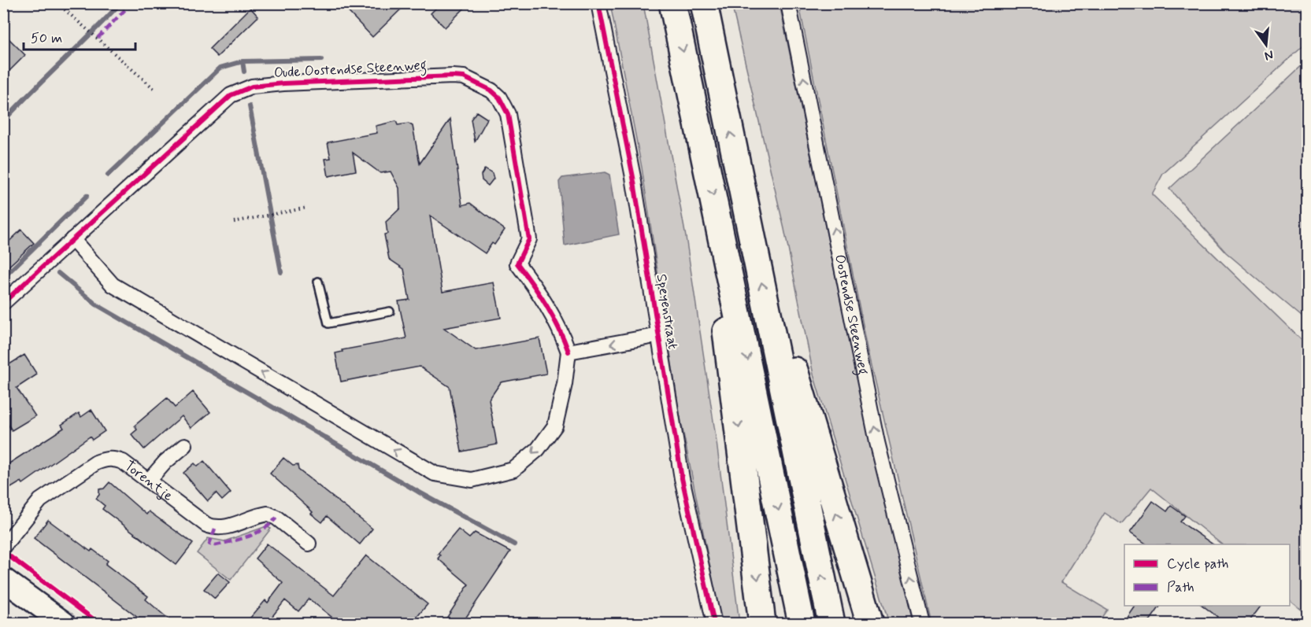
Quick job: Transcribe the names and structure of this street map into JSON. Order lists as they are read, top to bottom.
{
  "streets": {
    "street": [
      "Oude Oostendse Steenweg",
      "Speyenstraat",
      "Oostendse Steenweg",
      "Torentje"
    ]
  },
  "one_way": ["Oostendse Steenweg"],
  "legend": ["Cycle path", "Path"],
  "scale_bar": "50 m",
  "north": "bottom"
}
